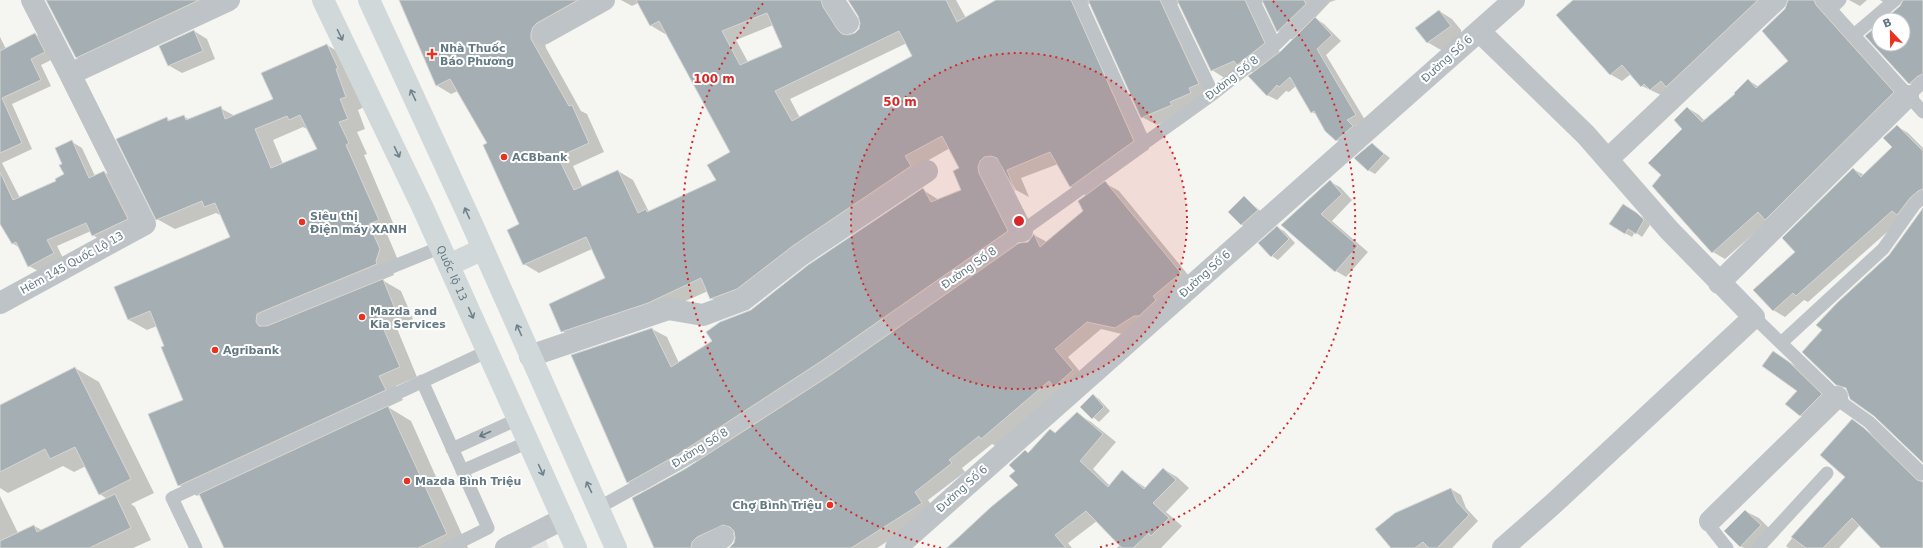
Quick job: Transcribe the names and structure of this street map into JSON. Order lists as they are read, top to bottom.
{
  "streets": {
    "highway": ["Quốc lộ 13"],
    "street": ["Đường Số 6", "Hẻm 145 Quốc Lộ 13"],
    "lane": ["Đường Số 8"]
  },
  "places": {
    "health": ["Nhà Thuốc Báo Phương"],
    "other": [
      "ACBbank",
      "Siêu thị Điện máy XANH",
      "Mazda and Kia Services",
      "Agribank",
      "Mazda Bình Triệu",
      "Chợ Bình Triệu"
    ]
  },
  "north": "top",
  "rings": ["100 m", "50 m"]
}
